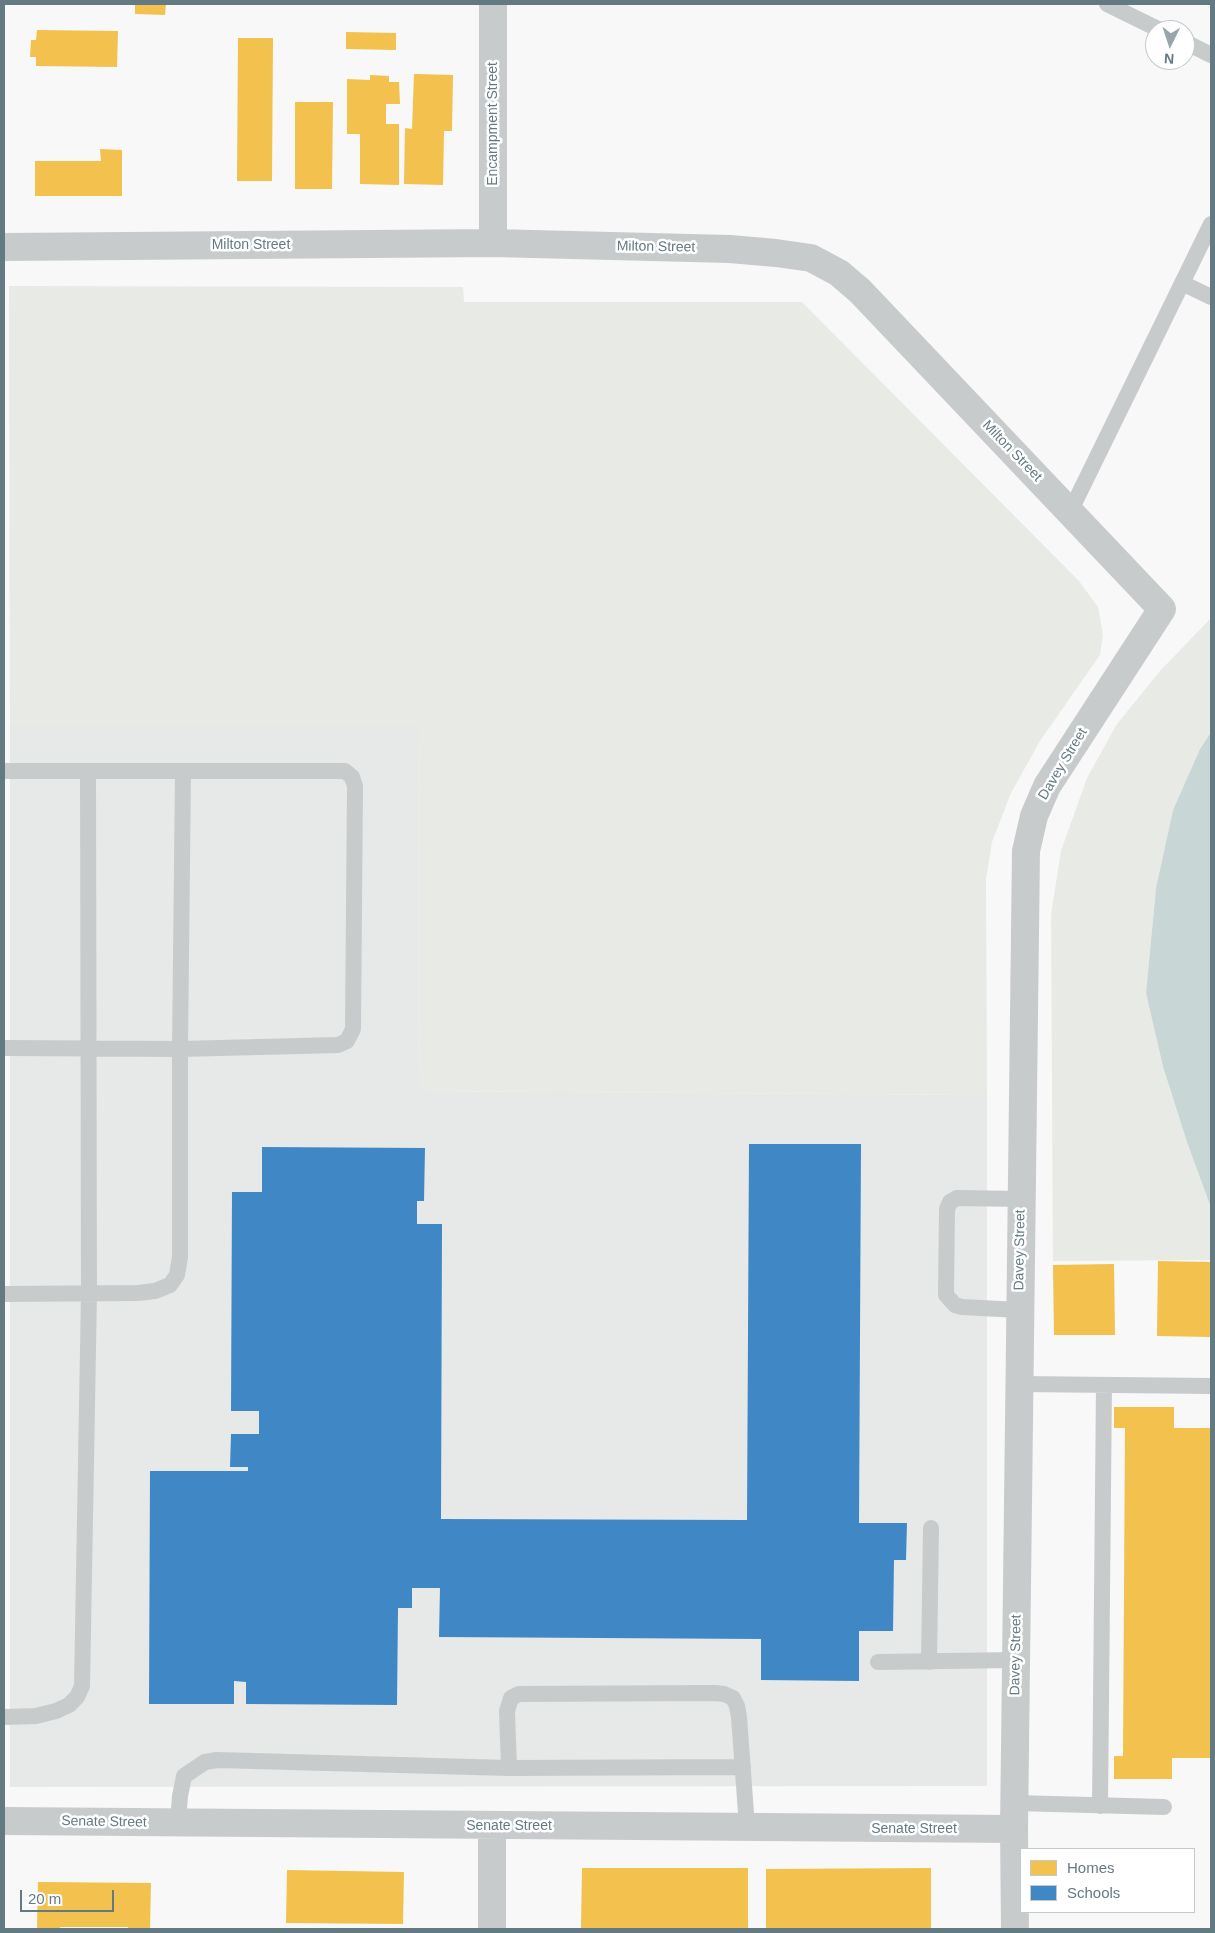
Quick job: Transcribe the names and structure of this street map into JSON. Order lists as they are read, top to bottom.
{
  "streets": {
    "street": [
      "Encampment Street",
      "Milton Street",
      "Davey Street",
      "Senate Street"
    ]
  },
  "crossings": [
    ["Encampment Street", "Milton Street"],
    ["Milton Street", "Davey Street"],
    ["Davey Street", "Senate Street"]
  ],
  "legend": ["Homes", "Schools"],
  "scale_bar": "20 m",
  "north": "bottom"
}
